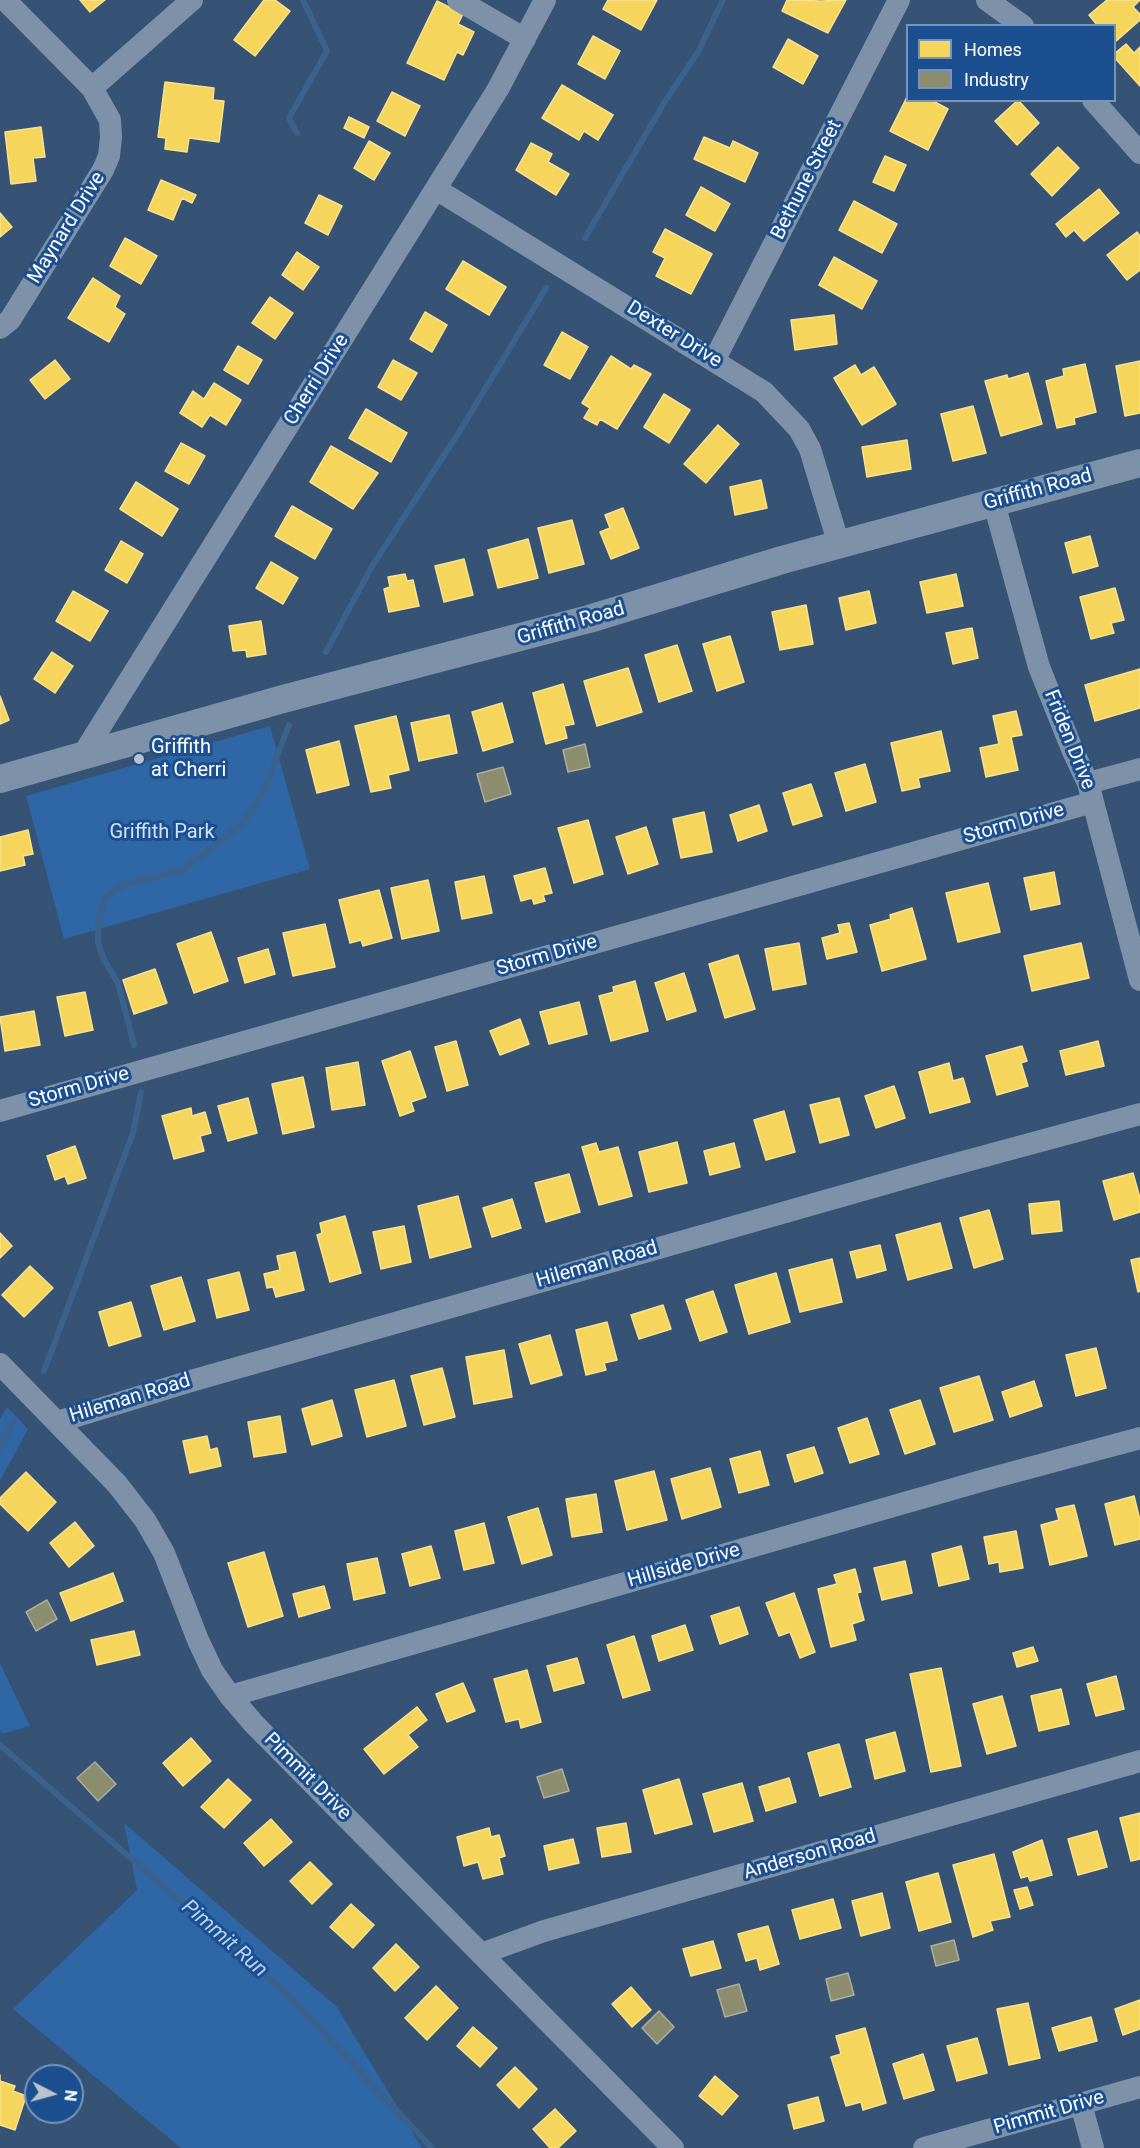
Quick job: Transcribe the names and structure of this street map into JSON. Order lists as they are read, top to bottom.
{
  "streets": {
    "street": [
      "Bethune Street",
      "Maynard Drive",
      "Dexter Drive",
      "Cherri Drive",
      "Griffith Road",
      "Friden Drive",
      "Storm Drive",
      "Hileman Road",
      "Hillside Drive",
      "Pimmit Drive",
      "Anderson Road"
    ]
  },
  "crossings": [
    ["Bethune Street", "Dexter Drive"],
    ["Dexter Drive", "Cherri Drive"],
    ["Dexter Drive", "Griffith Road"],
    ["Cherri Drive", "Griffith Road"],
    ["Griffith Road", "Friden Drive"],
    ["Friden Drive", "Storm Drive"],
    ["Hileman Road", "Pimmit Drive"],
    ["Hillside Drive", "Pimmit Drive"],
    ["Pimmit Drive", "Anderson Road"]
  ],
  "water": ["Pimmit Run"],
  "parks": ["Griffith Park"],
  "places": ["Griffith at Cherri"],
  "legend": ["Homes", "Industry"],
  "north": "right"
}
